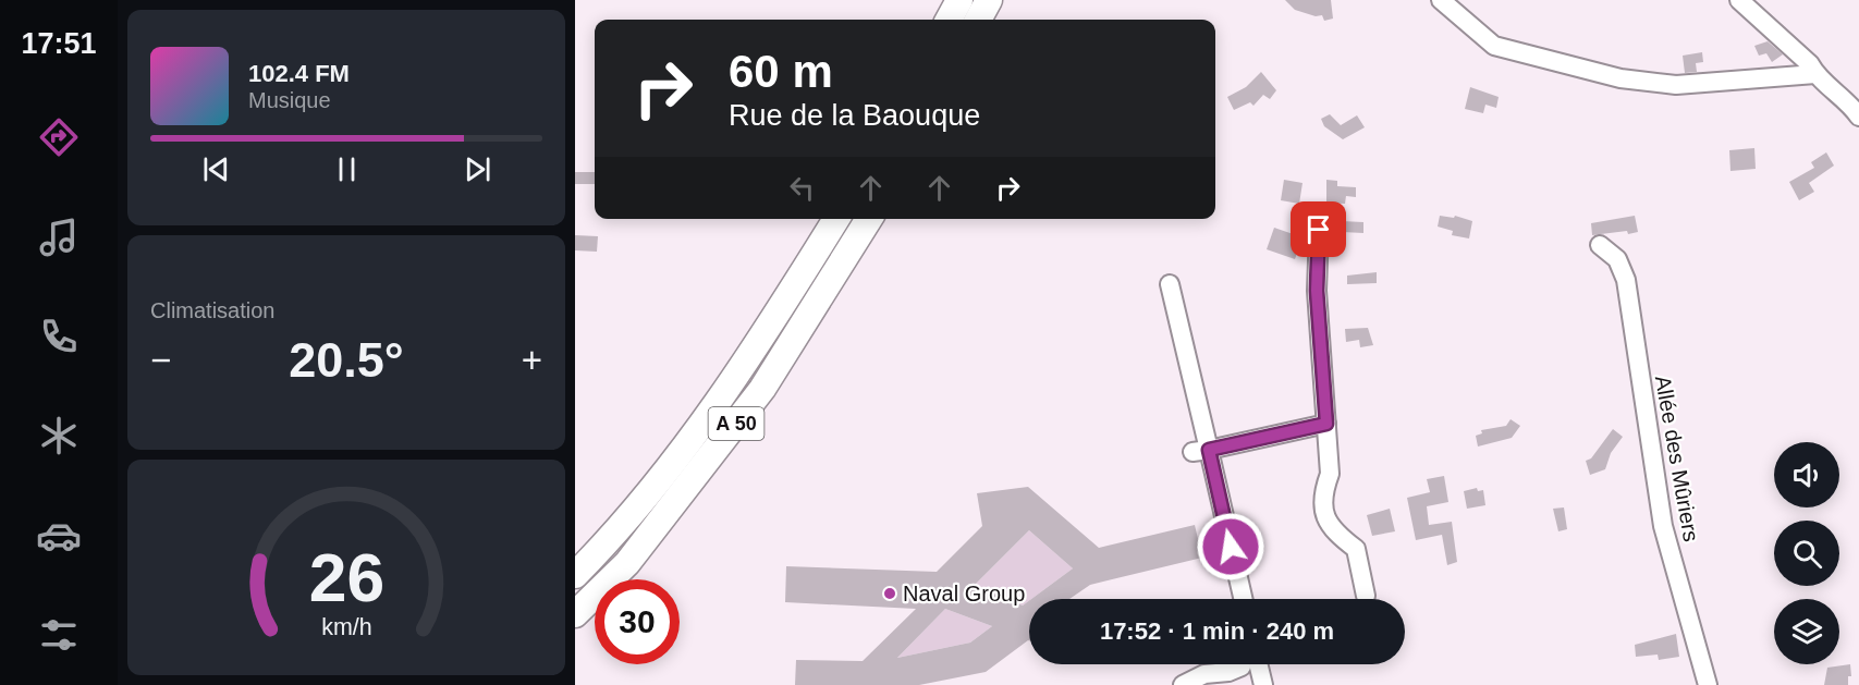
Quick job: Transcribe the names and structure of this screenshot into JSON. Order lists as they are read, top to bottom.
{
  "streets": {
    "highway": ["A 50"],
    "street": ["Allée des Mûriers"]
  },
  "places": ["Naval Group"],
  "page": {
    "tabs": "17:51",
    "turn": ["60 m", "Rue de la Baouque"],
    "song": ["102.4 FM", "Musique"],
    "tile": "Climatisation",
    "heat": ["−", "20.5°", "+"],
    "limit": "30",
    "trip": "17:52 · 1 min · 240 m",
    "gauge": ["26", "km/h"]
  }
}
